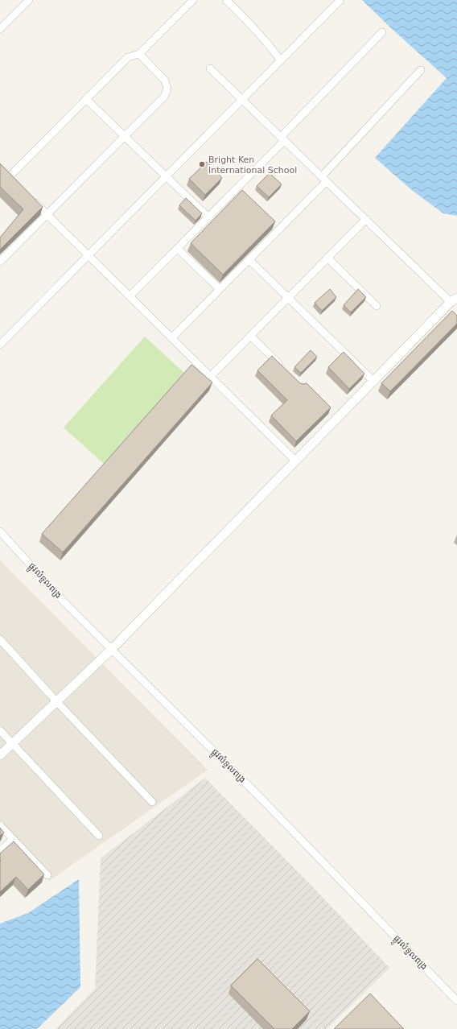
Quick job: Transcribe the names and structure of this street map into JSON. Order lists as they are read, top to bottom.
{
  "streets": {
    "street": ["ផ្លូវលំទួលពង្រ"]
  },
  "places": ["Bright Ken International School"]
}
